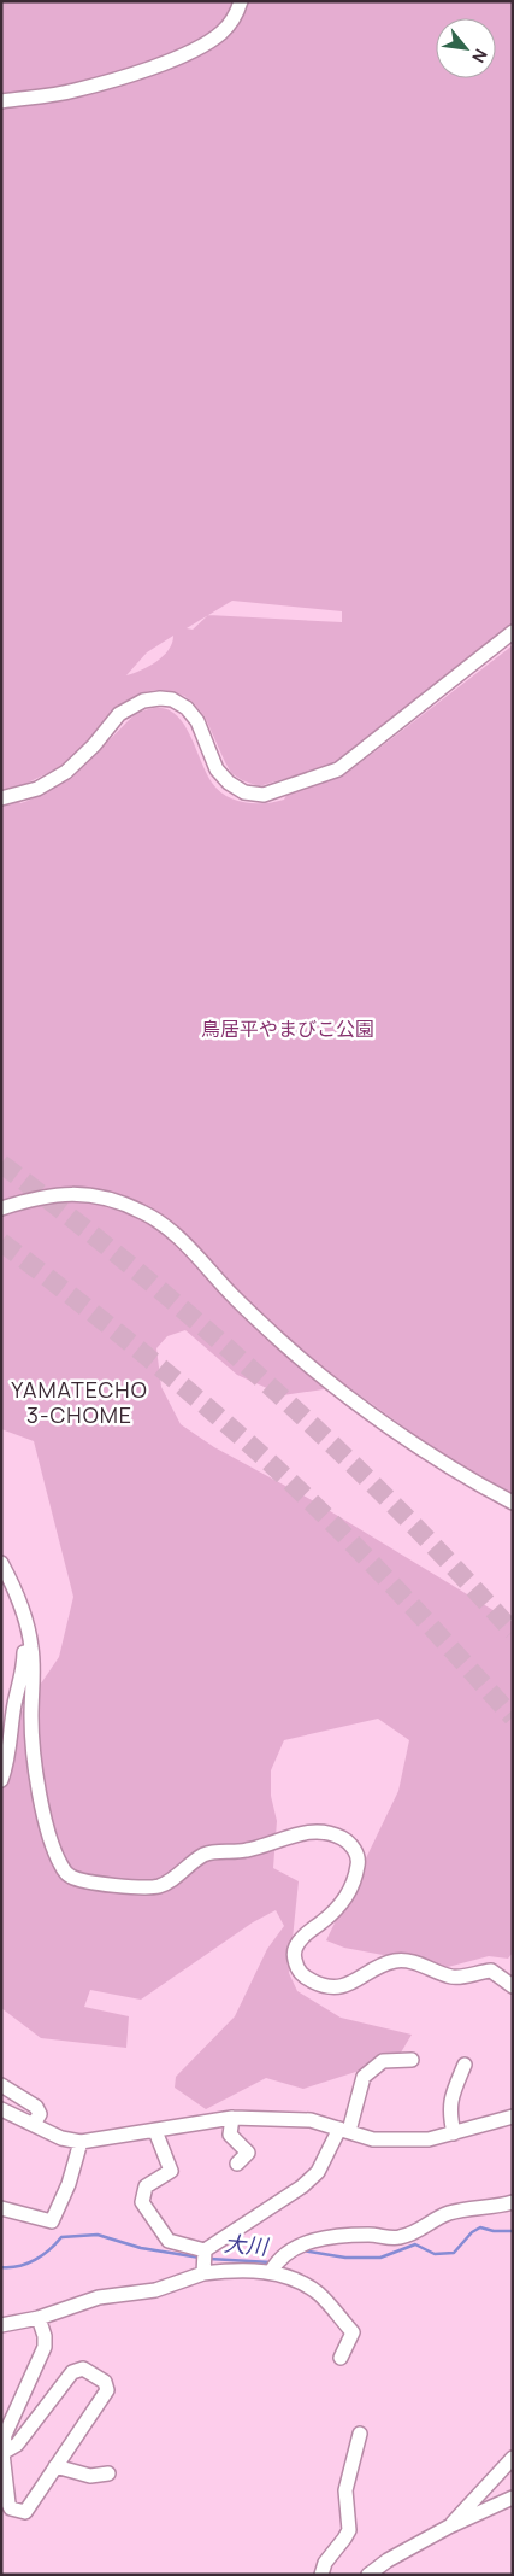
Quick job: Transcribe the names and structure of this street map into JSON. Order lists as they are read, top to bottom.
{
  "districts": ["YAMATECHO 3-CHOME"],
  "water": ["大川"],
  "parks": ["鳥居平やまびこ公園"],
  "north": "bottom right"
}
